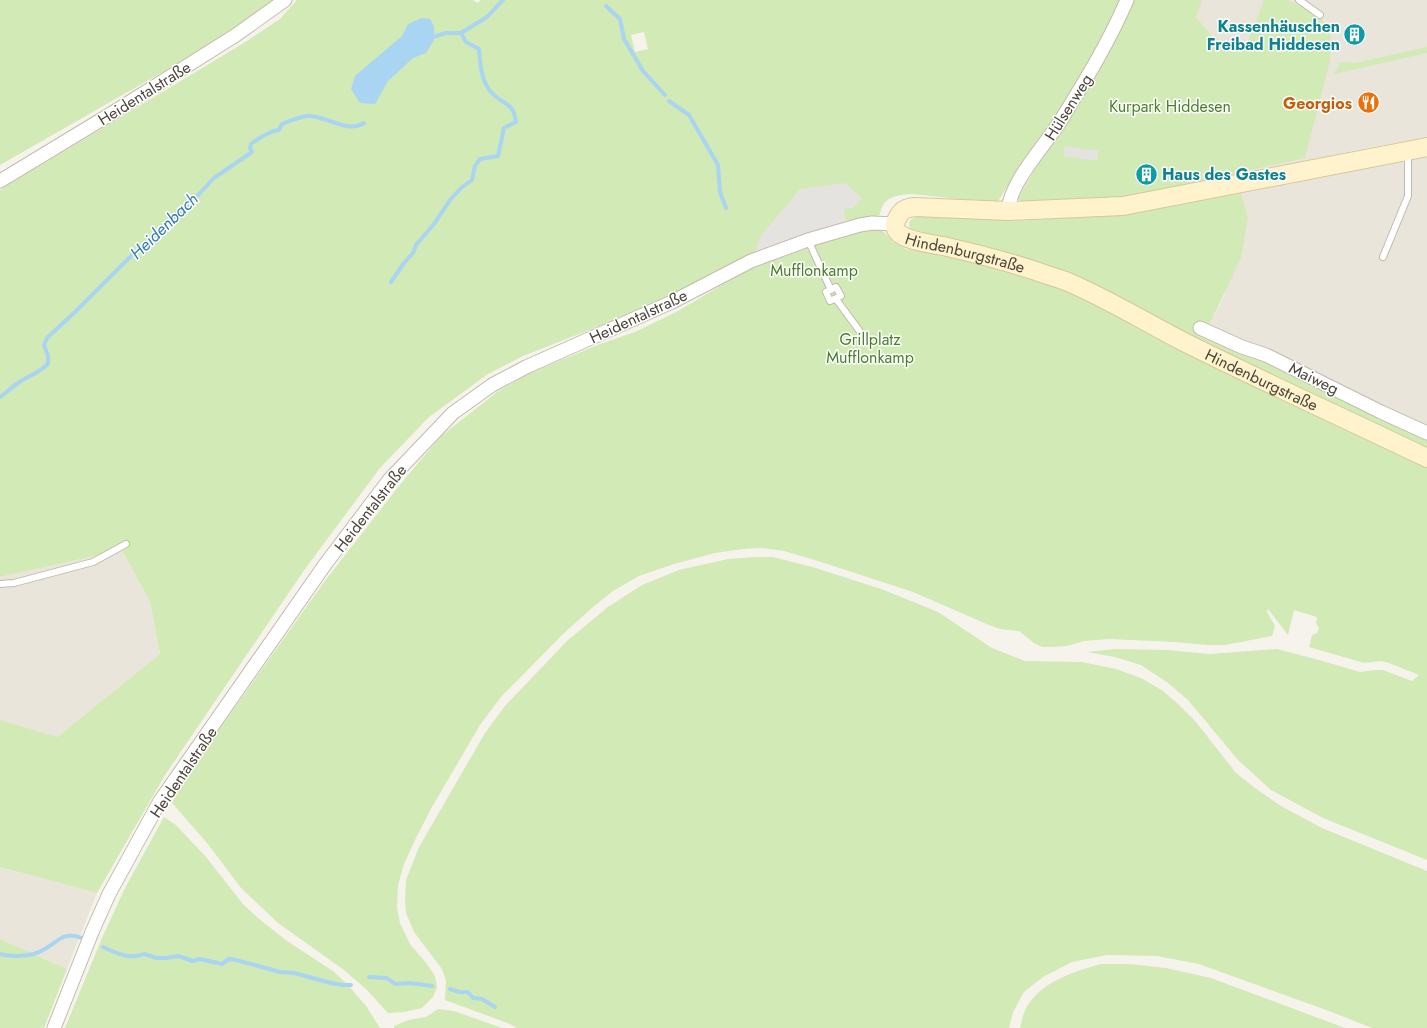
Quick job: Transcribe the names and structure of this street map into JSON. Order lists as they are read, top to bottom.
{
  "streets": {
    "main road": ["Hindenburgstraße"],
    "street": ["Heidentalstraße", "Hülsenweg", "Maiweg"]
  },
  "crossings": [
    ["Heidentalstraße", "Hindenburgstraße"],
    ["Hülsenweg", "Hindenburgstraße"]
  ],
  "water": ["Heidenbach"],
  "parks": ["Kurpark Hiddesen", "Mufflonkamp", "Grillplatz Mufflonkamp"],
  "places": {
    "building": ["Kassenhäuschen Freibad Hiddesen", "Haus des Gastes"],
    "restaurant": ["Georgios"]
  }
}
